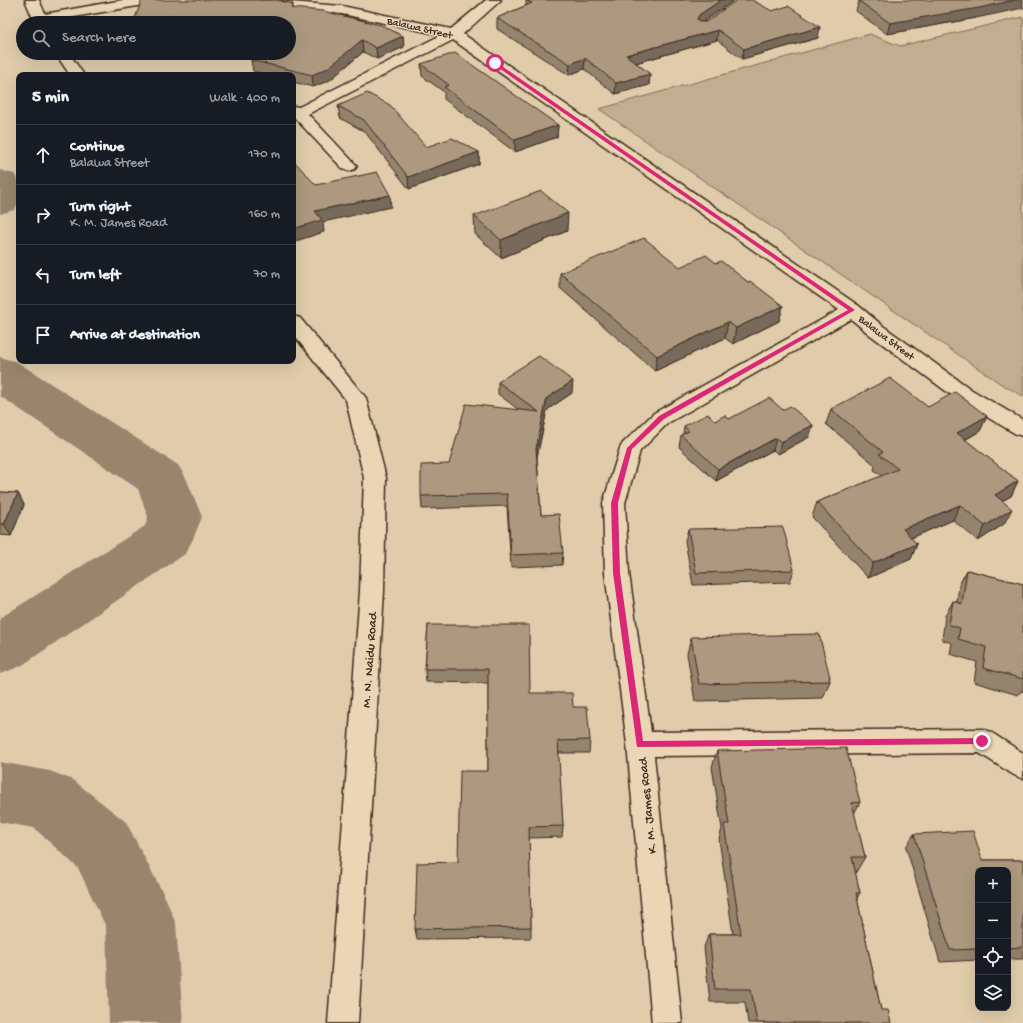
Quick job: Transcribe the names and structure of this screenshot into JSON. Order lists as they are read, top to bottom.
{
  "streets": {
    "street": ["Balawa Street", "M. N. Naidu Road", "K. M. James Road"]
  },
  "crossings": [
    ["Balawa Street", "K. M. James Road"]
  ],
  "page": {
    "search": "Search here",
    "heading": ["5 min", "Walk · 400 m"],
    "list": [
      ["Continue", "Balawa Street", "170 m"],
      ["Turn right", "K. M. James Road", "160 m"],
      ["Turn left", "70 m"],
      "Arrive at destination"
    ],
    "map_buttons": ["+", "−"]
  }
}
